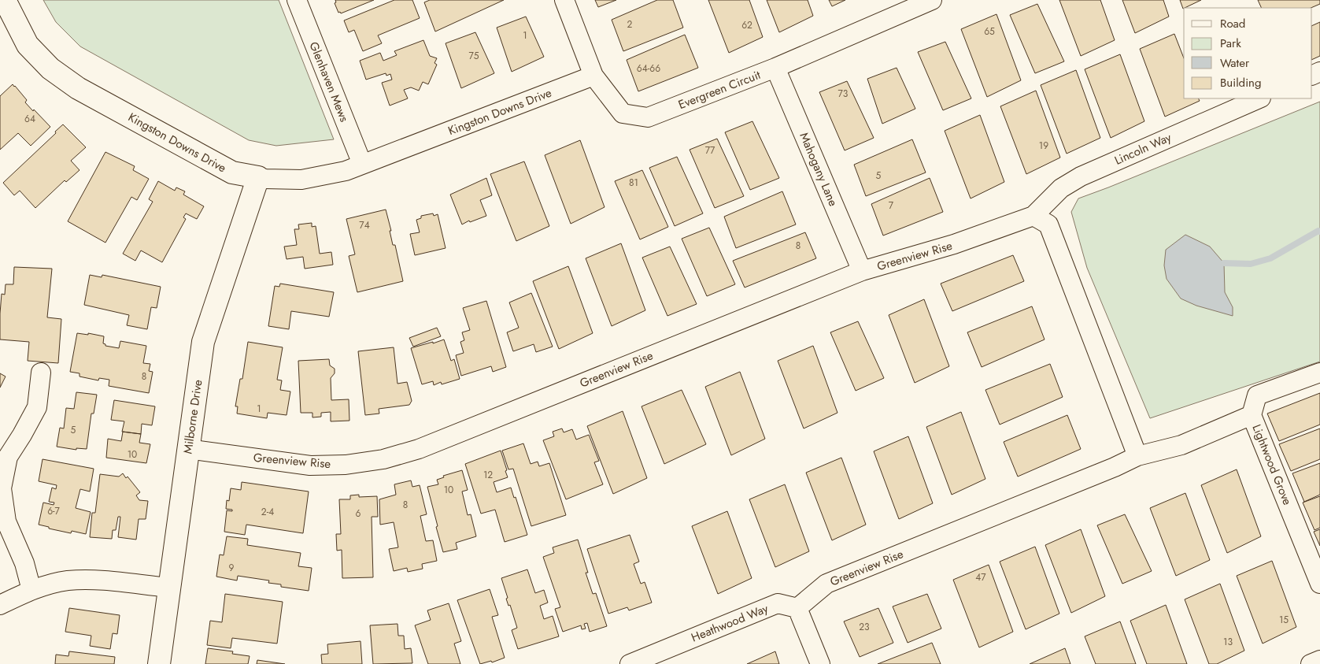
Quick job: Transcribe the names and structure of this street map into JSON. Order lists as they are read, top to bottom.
{
  "streets": {
    "street": [
      "Glenhaven Mews",
      "Evergreen Circuit",
      "Kingston Downs Drive",
      "Lincoln Way",
      "Mahogany Lane",
      "Greenview Rise",
      "Milborne Drive",
      "Lightwood Grove",
      "Heathwood Way"
    ]
  },
  "crossings": [
    ["Glenhaven Mews", "Kingston Downs Drive"],
    ["Evergreen Circuit", "Kingston Downs Drive"],
    ["Evergreen Circuit", "Mahogany Lane"],
    ["Kingston Downs Drive", "Milborne Drive"],
    ["Lincoln Way", "Greenview Rise"],
    ["Mahogany Lane", "Greenview Rise"],
    ["Greenview Rise", "Milborne Drive"],
    ["Greenview Rise", "Lightwood Grove"],
    ["Greenview Rise", "Heathwood Way"]
  ],
  "house_numbers": [
    "2",
    "62",
    "65",
    "1",
    "75",
    "64-66",
    "73",
    "64",
    "19",
    "77",
    "5",
    "81",
    "7",
    "74",
    "8",
    "8",
    "1",
    "5",
    "10",
    "12",
    "10",
    "8",
    "6-7",
    "2-4",
    "6",
    "9",
    "47",
    "15",
    "23",
    "13"
  ],
  "legend": [
    "Road",
    "Park",
    "Water",
    "Building"
  ]
}
